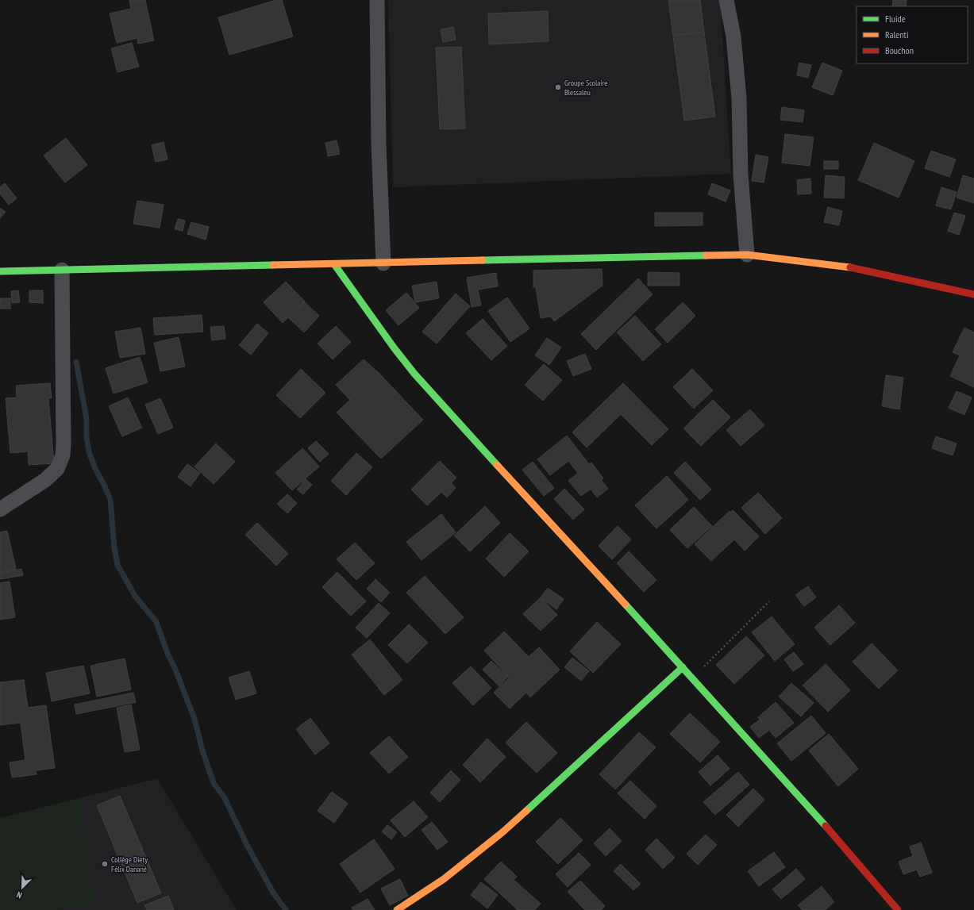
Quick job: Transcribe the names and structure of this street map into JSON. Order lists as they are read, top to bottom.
{
  "places": ["Groupe Scolaire Blessaleu", "Collège Diety Félix Danané"],
  "legend": ["Fluide", "Ralenti", "Bouchon"],
  "north": "bottom left"
}
